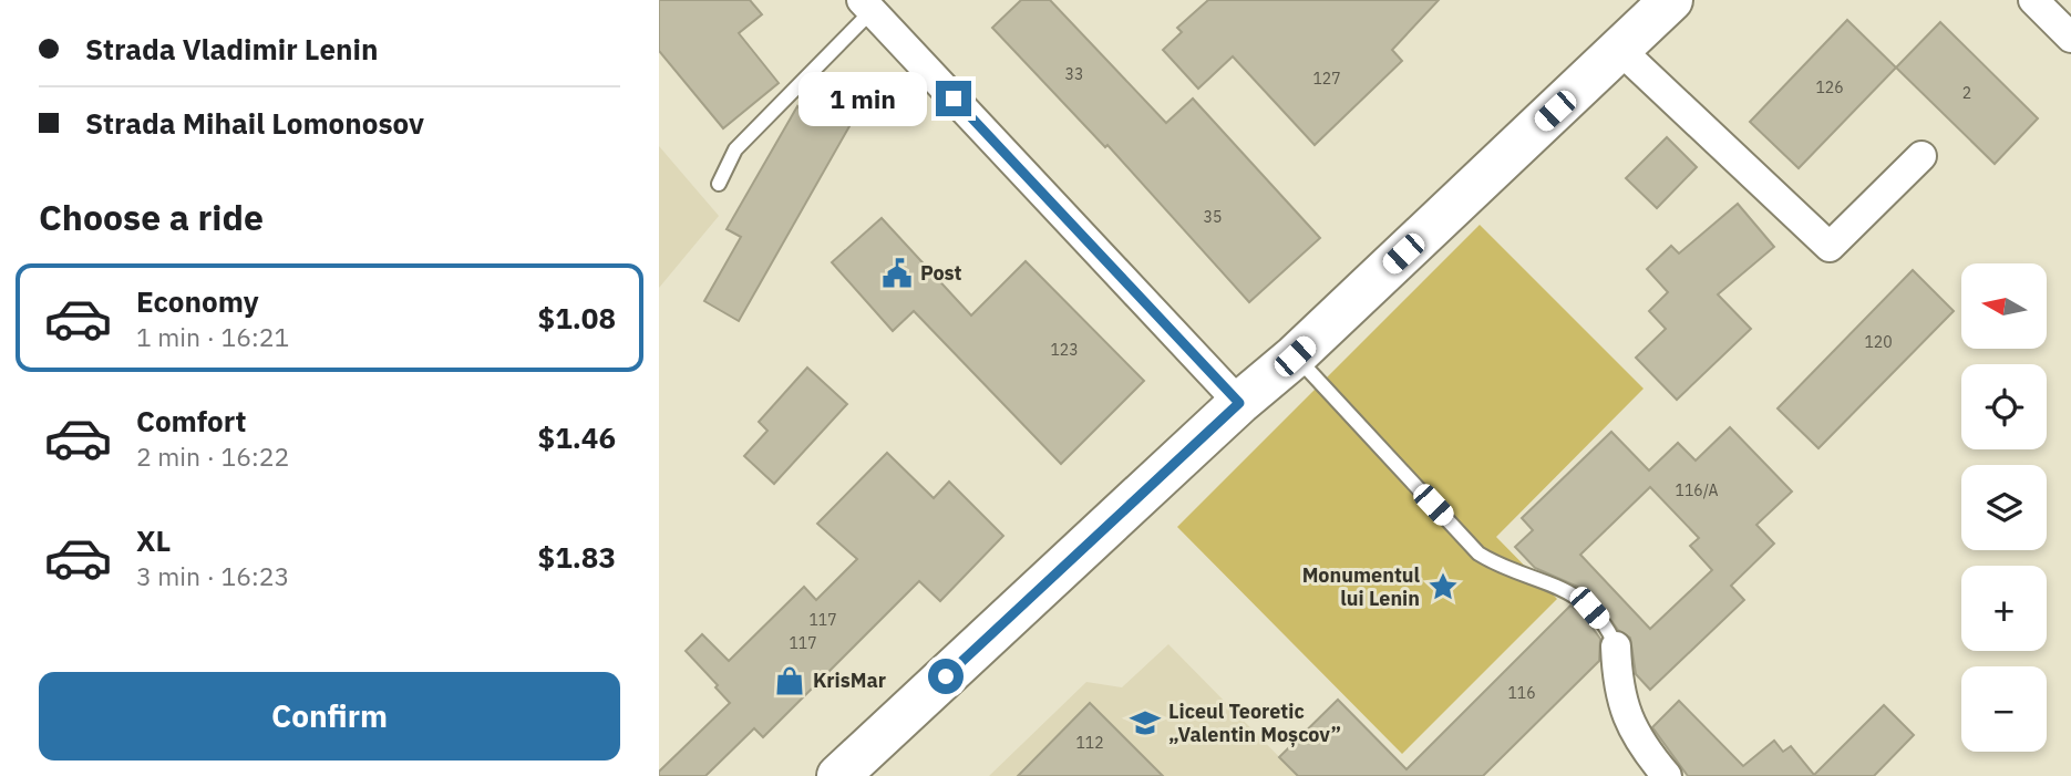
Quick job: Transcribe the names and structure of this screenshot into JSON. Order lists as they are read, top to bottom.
{
  "places": {
    "public building": ["Post"],
    "place": ["Monumentul lui Lenin"],
    "shop": ["KrisMar"],
    "school or university": ["Liceul Teoretic „Valentin Moșcov”"]
  },
  "house_numbers": [
    "33",
    "127",
    "126",
    "2",
    "35",
    "120",
    "123",
    "116/A",
    "117",
    "117",
    "116",
    "112"
  ],
  "north": "left",
  "page": {
    "banner": ["Strada Vladimir Lenin", "Strada Mihail Lomonosov"],
    "bubble": "1 min",
    "heading": "Choose a ride",
    "list": [
      {
        "name": "Economy",
        "note": "1 min · 16:21",
        "value": "$1.08"
      },
      {
        "name": "Comfort",
        "note": "2 min · 16:22",
        "value": "$1.46"
      },
      {
        "name": "XL",
        "note": "3 min · 16:23",
        "value": "$1.83"
      }
    ],
    "map_buttons": ["+", "−"],
    "buttons": "Confirm"
  }
}
